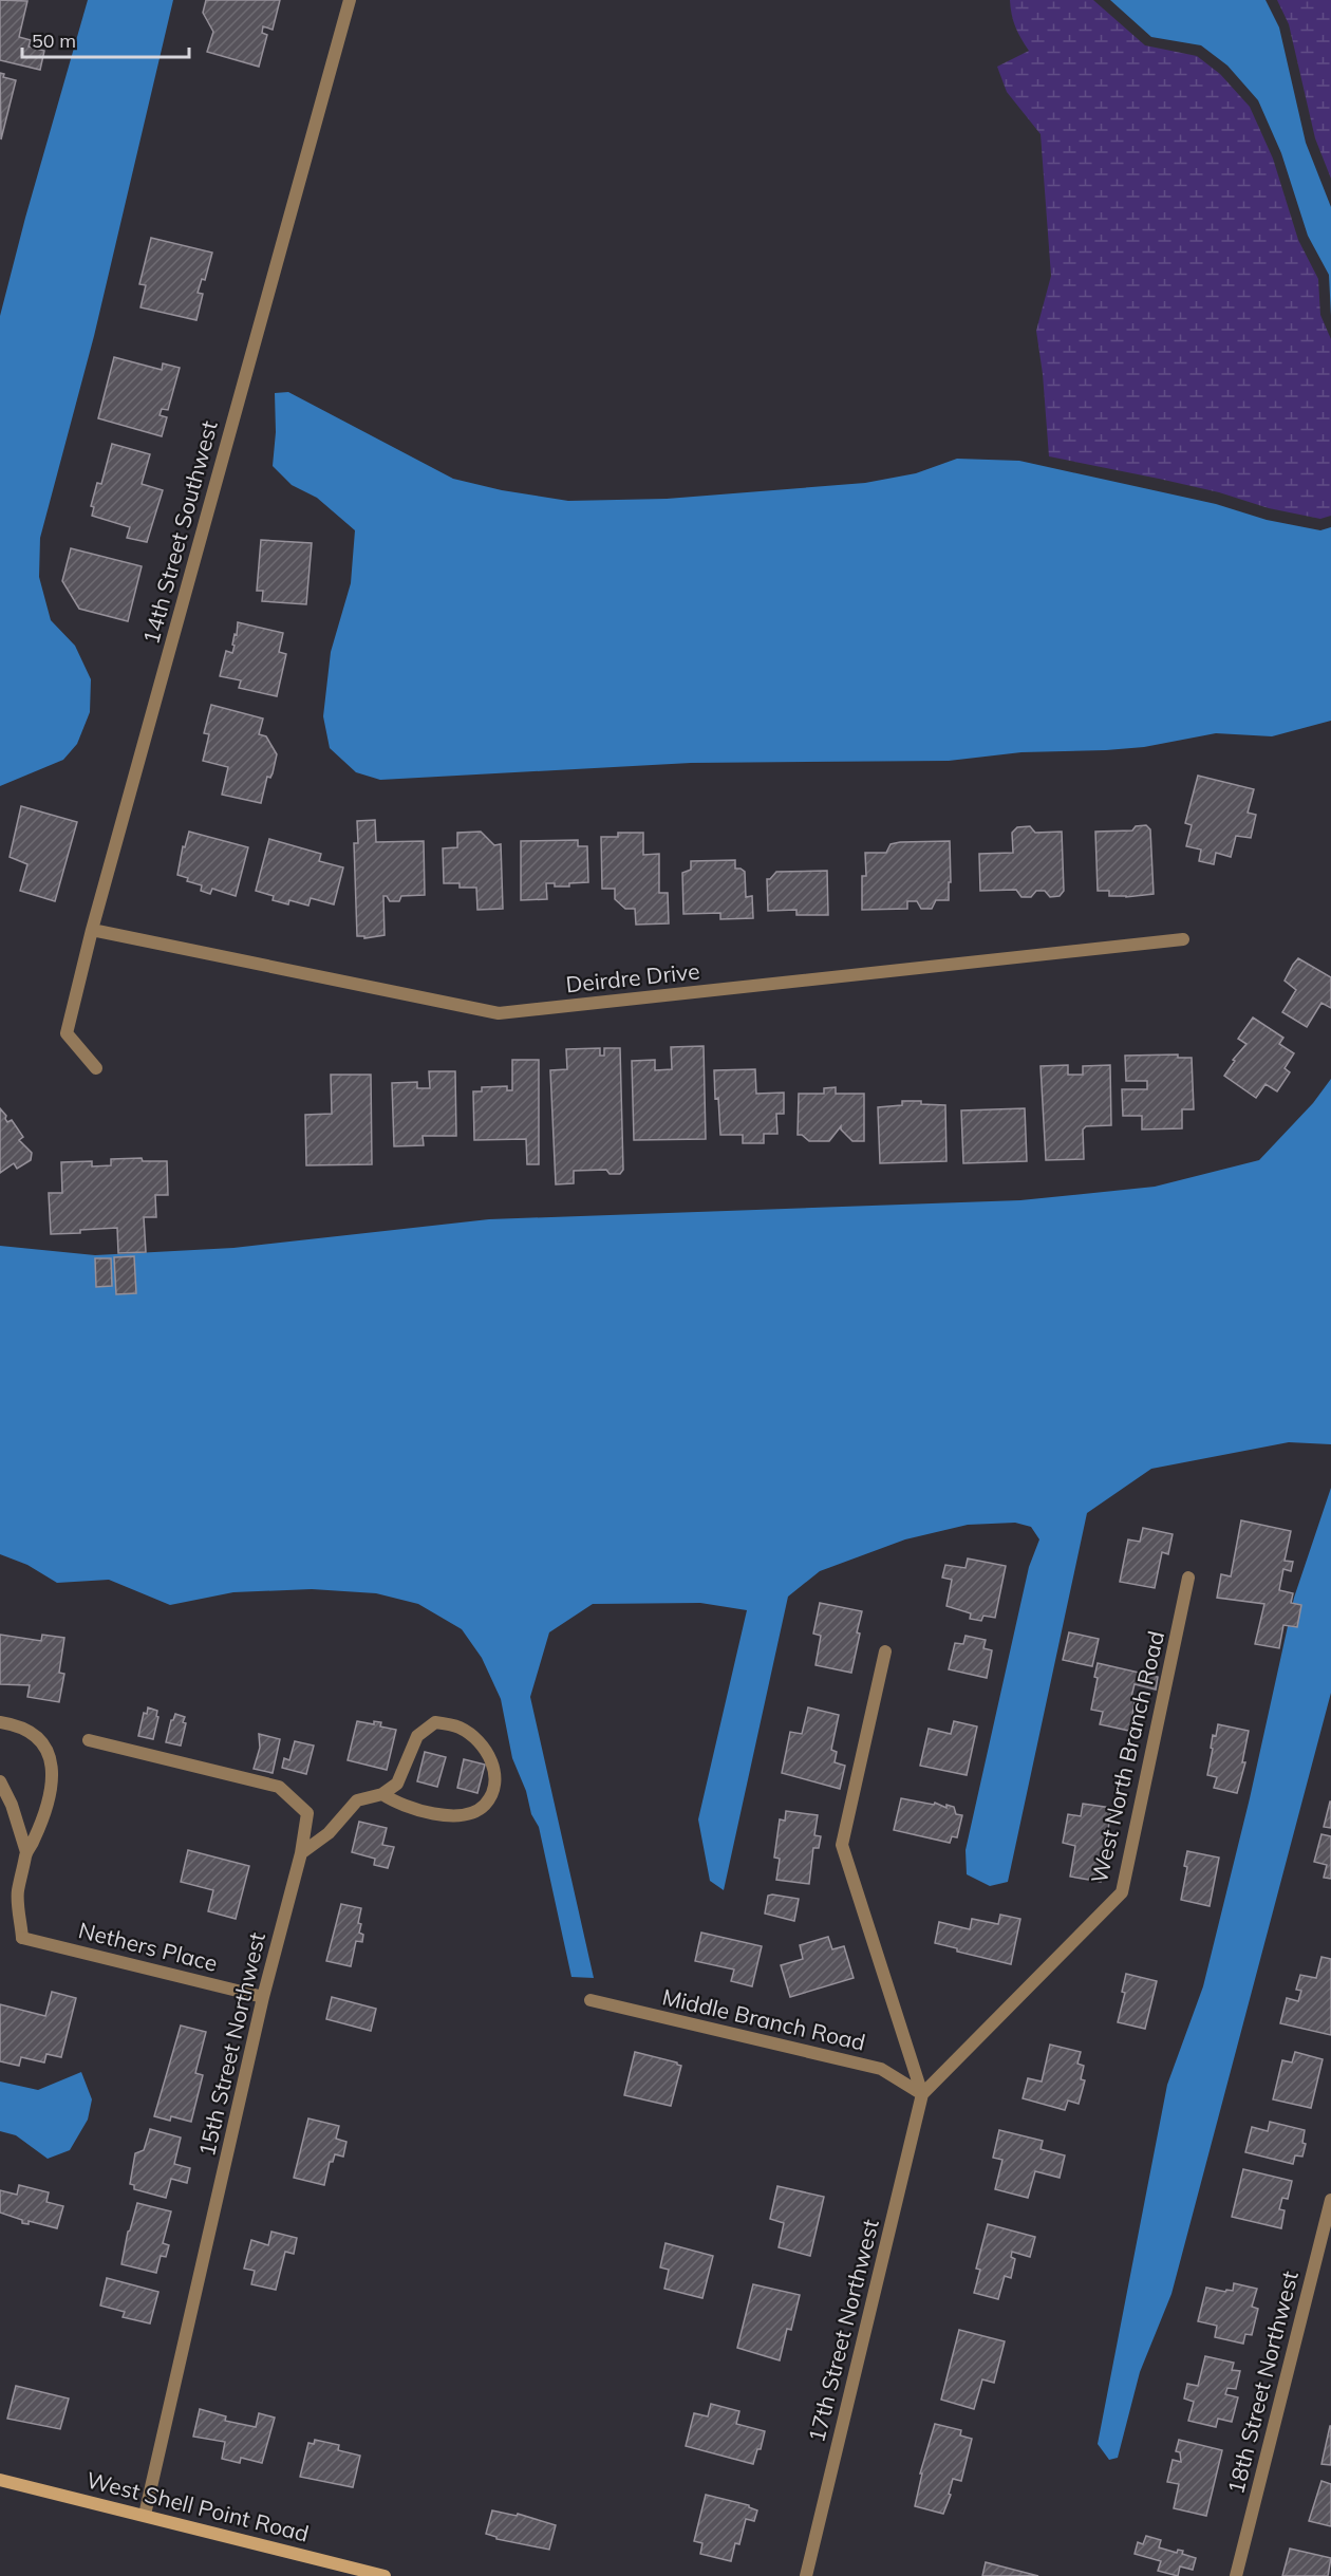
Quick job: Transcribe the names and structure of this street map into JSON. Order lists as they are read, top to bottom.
{
  "streets": {
    "street": [
      "14th Street Southwest",
      "Deirdre Drive",
      "West North Branch Road",
      "Nethers Place",
      "Middle Branch Road",
      "15th Street Northwest",
      "17th Street Northwest",
      "18th Street Northwest",
      "West Shell Point Road"
    ]
  },
  "crossings": [
    ["14th Street Southwest", "Deirdre Drive"],
    ["West North Branch Road", "Middle Branch Road"],
    ["West North Branch Road", "17th Street Northwest"],
    ["Nethers Place", "15th Street Northwest"],
    ["Middle Branch Road", "17th Street Northwest"],
    ["15th Street Northwest", "West Shell Point Road"]
  ],
  "scale_bar": "50 m"
}
